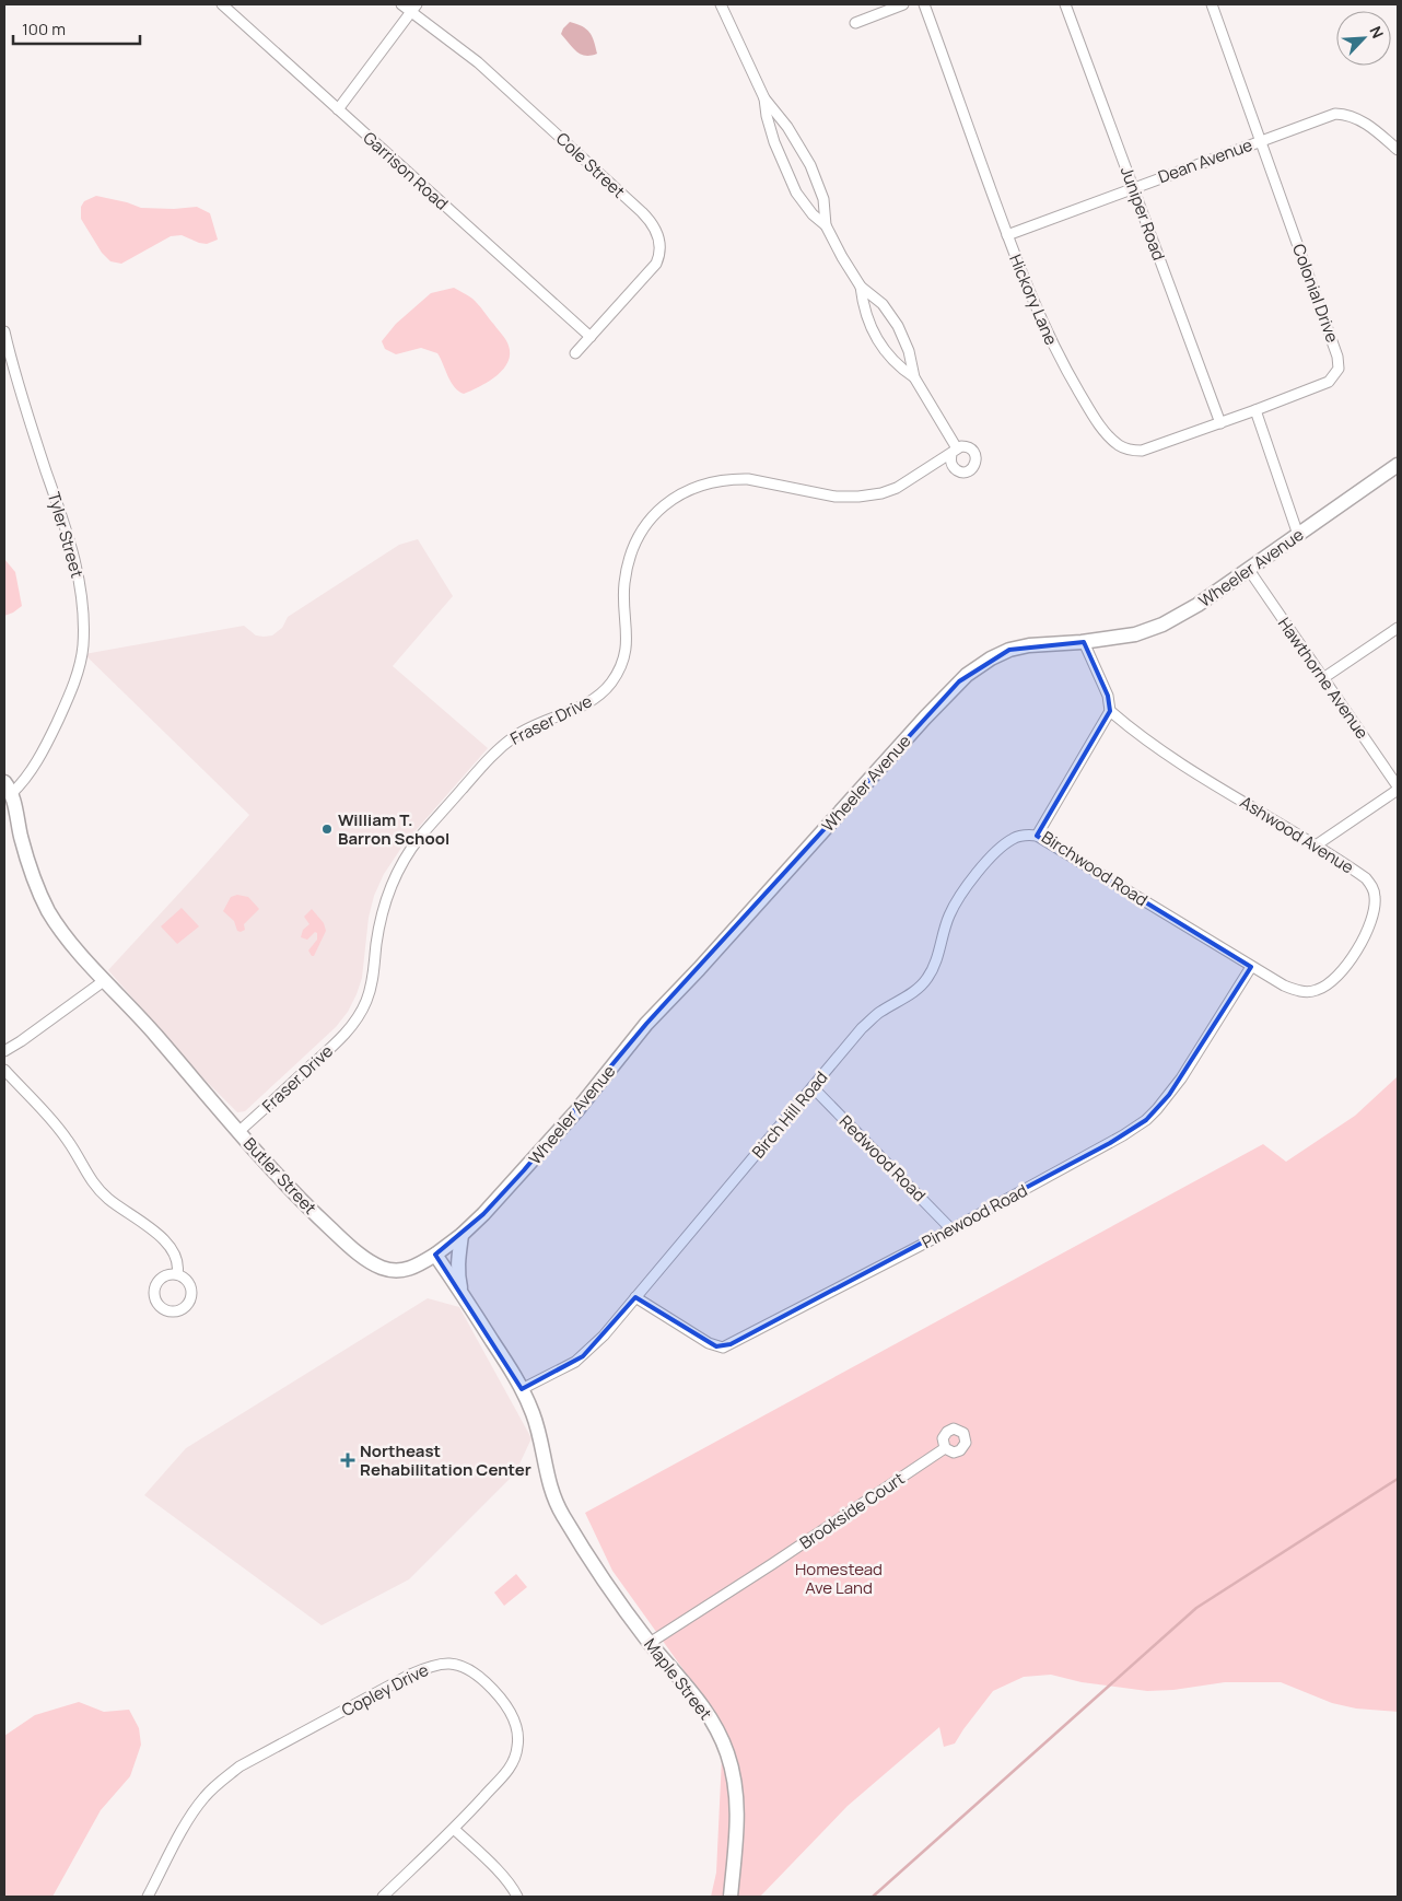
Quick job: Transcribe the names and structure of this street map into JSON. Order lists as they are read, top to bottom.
{
  "streets": {
    "street": [
      "Dean Avenue",
      "Cole Street",
      "Garrison Road",
      "Juniper Road",
      "Colonial Drive",
      "Hickory Lane",
      "Tyler Street",
      "Wheeler Avenue",
      "Hawthorne Avenue",
      "Fraser Drive",
      "Ashwood Avenue",
      "Birchwood Road",
      "Birch Hill Road",
      "Redwood Road",
      "Butler Street",
      "Pinewood Road",
      "Brookside Court",
      "Maple Street",
      "Copley Drive"
    ]
  },
  "crossings": [
    ["Dean Avenue", "Juniper Road"],
    ["Dean Avenue", "Colonial Drive"],
    ["Dean Avenue", "Hickory Lane"],
    ["Cole Street", "Garrison Road"],
    ["Juniper Road", "Hickory Lane"],
    ["Colonial Drive", "Hickory Lane"],
    ["Tyler Street", "Butler Street"],
    ["Wheeler Avenue", "Hawthorne Avenue"],
    ["Wheeler Avenue", "Butler Street"],
    ["Fraser Drive", "Butler Street"],
    ["Ashwood Avenue", "Birchwood Road"],
    ["Birchwood Road", "Birch Hill Road"],
    ["Birchwood Road", "Pinewood Road"],
    ["Birch Hill Road", "Redwood Road"],
    ["Birch Hill Road", "Pinewood Road"],
    ["Birch Hill Road", "Maple Street"],
    ["Redwood Road", "Pinewood Road"],
    ["Brookside Court", "Maple Street"]
  ],
  "parks": ["Homestead Ave Land"],
  "places": {
    "other": ["William T. Barron School"],
    "health": ["Northeast Rehabilitation Center"]
  },
  "scale_bar": "100 m",
  "north": "top right"
}
